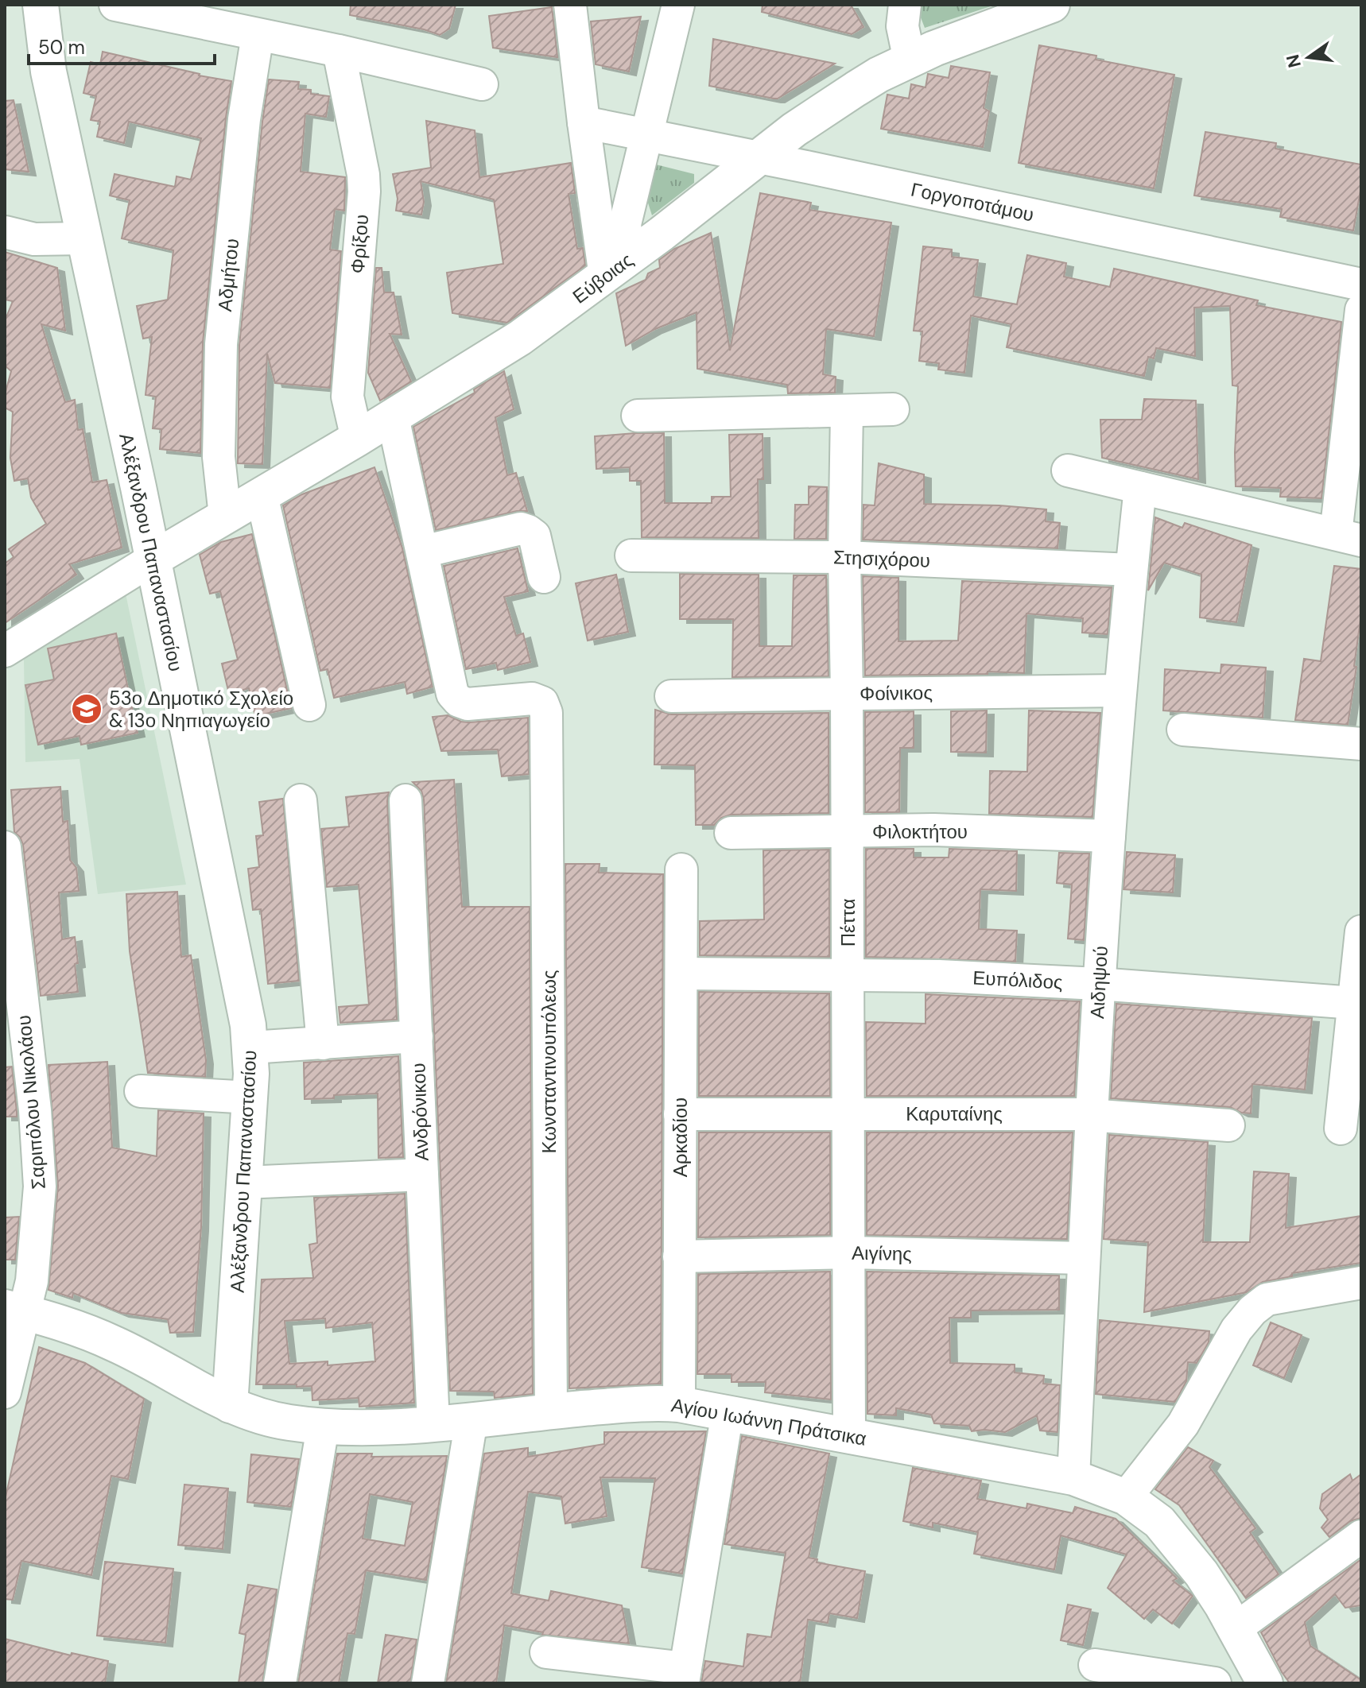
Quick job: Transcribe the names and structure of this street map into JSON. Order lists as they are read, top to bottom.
{
  "streets": {
    "main road": ["Εύβοιας", "Αλέξανδρου Παπαναστασίου", "Αγίου Ιωάννη Πράτσικα"],
    "street": [
      "Γοργοποτάμου",
      "Φρίξου",
      "Αδμήτου",
      "Στησιχόρου",
      "Φοίνικος",
      "Φιλοκτήτου",
      "Πέττα",
      "Ευπόλιδος",
      "Αιδηψού",
      "Κωνσταντινουπόλεως",
      "Σαριπόλου Νικολάου",
      "Ανδρόνικου",
      "Καρυταίνης",
      "Αρκαδίου",
      "Αιγίνης"
    ]
  },
  "crossings": [
    ["Γοργοποτάμου", "Εύβοιας"],
    ["Φρίξου", "Εύβοιας"],
    ["Αδμήτου", "Εύβοιας"],
    ["Εύβοιας", "Αλέξανδρου Παπαναστασίου"],
    ["Αλέξανδρου Παπαναστασίου", "Αγίου Ιωάννη Πράτσικα"],
    ["Στησιχόρου", "Πέττα"],
    ["Στησιχόρου", "Αιδηψού"],
    ["Φοίνικος", "Πέττα"],
    ["Φοίνικος", "Αιδηψού"],
    ["Φιλοκτήτου", "Πέττα"],
    ["Φιλοκτήτου", "Αιδηψού"],
    ["Πέττα", "Ευπόλιδος"],
    ["Πέττα", "Καρυταίνης"],
    ["Πέττα", "Αιγίνης"],
    ["Πέττα", "Αγίου Ιωάννη Πράτσικα"],
    ["Ευπόλιδος", "Αιδηψού"],
    ["Ευπόλιδος", "Αρκαδίου"],
    ["Αιδηψού", "Καρυταίνης"],
    ["Αιδηψού", "Αιγίνης"],
    ["Αιδηψού", "Αγίου Ιωάννη Πράτσικα"],
    ["Κωνσταντινουπόλεως", "Αγίου Ιωάννη Πράτσικα"],
    ["Σαριπόλου Νικολάου", "Αγίου Ιωάννη Πράτσικα"],
    ["Ανδρόνικου", "Αγίου Ιωάννη Πράτσικα"],
    ["Καρυταίνης", "Αρκαδίου"],
    ["Αρκαδίου", "Αιγίνης"],
    ["Αρκαδίου", "Αγίου Ιωάννη Πράτσικα"]
  ],
  "places": {
    "school or university": ["53ο Δημοτικό Σχολείο & 13ο Νηπιαγωγείο"]
  },
  "scale_bar": "50 m",
  "north": "left"
}
